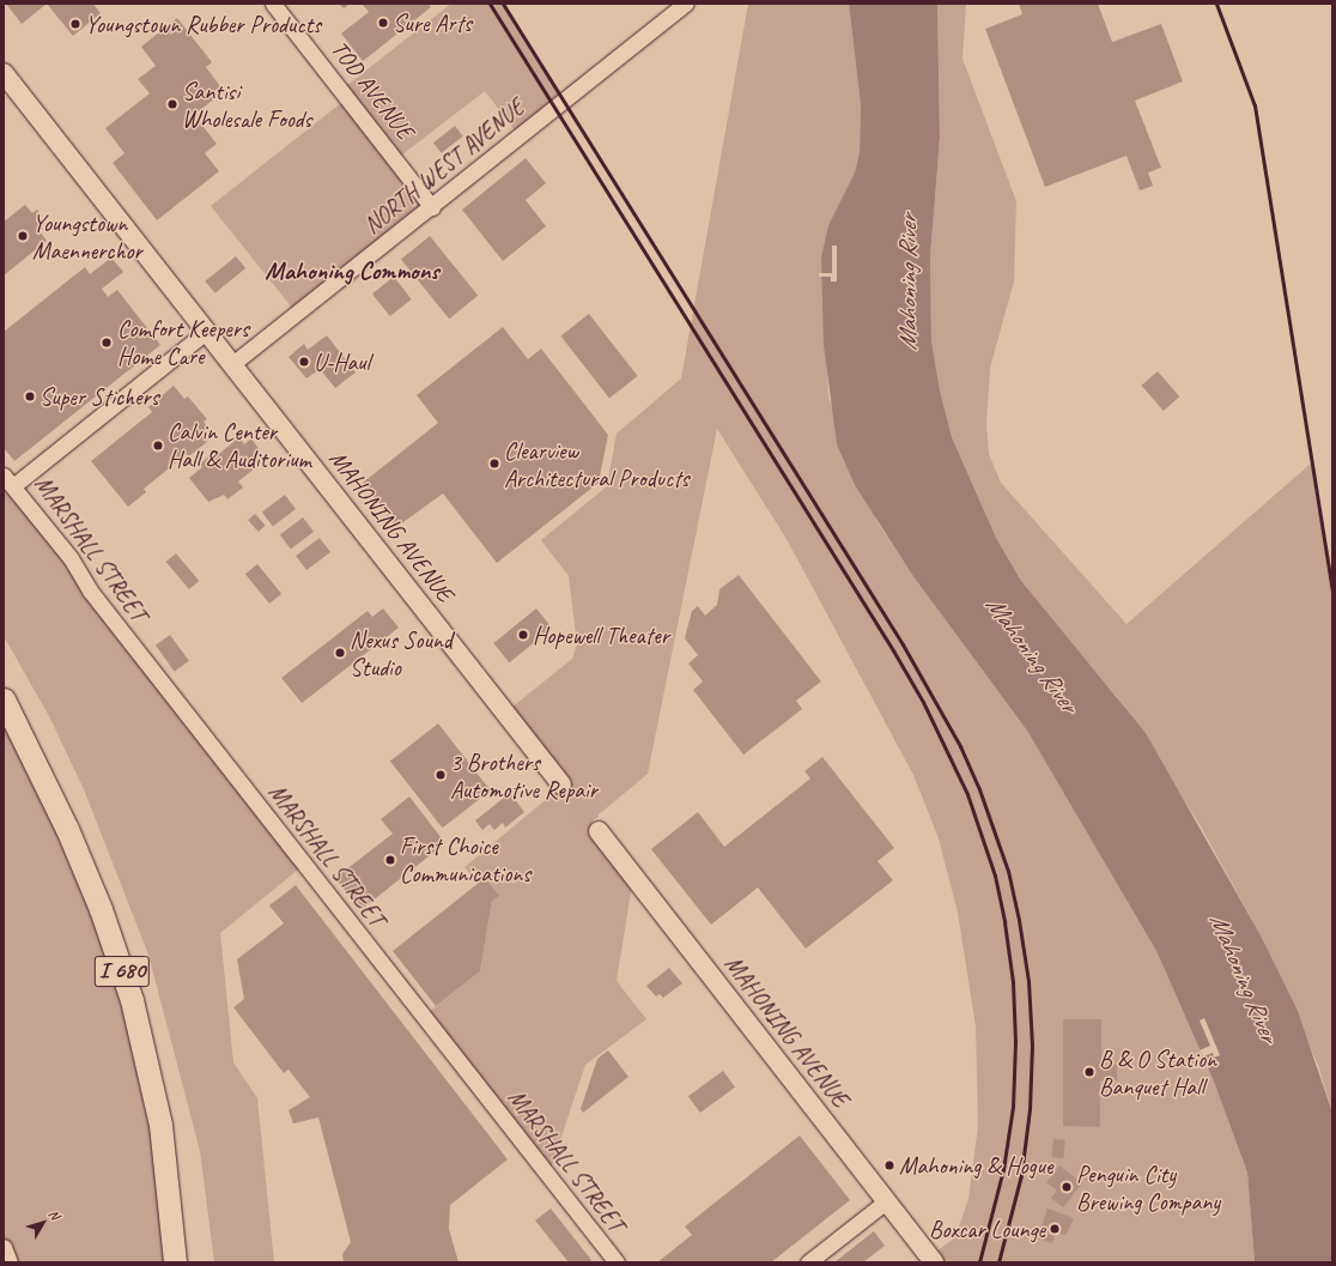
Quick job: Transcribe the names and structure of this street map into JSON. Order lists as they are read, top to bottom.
{
  "streets": {
    "highway": ["I 680"],
    "main road": ["MAHONING AVENUE"],
    "street": ["TOD AVENUE", "NORTH WEST AVENUE", "MARSHALL STREET"]
  },
  "crossings": [
    ["TOD AVENUE", "NORTH WEST AVENUE"],
    ["NORTH WEST AVENUE", "MAHONING AVENUE"]
  ],
  "districts": ["Mahoning Commons"],
  "water": ["Mahoning River"],
  "places": [
    "Sure Arts",
    "Youngstown Rubber Products",
    "Santisi Wholesale Foods",
    "Youngstown Maennerchor",
    "Comfort Keepers Home Care",
    "U-Haul",
    "Super Stichers",
    "Calvin Center Hall & Auditorium",
    "Clearview Architectural Products",
    "Hopewell Theater",
    "Nexus Sound Studio",
    "3 Brothers Automotive Repair",
    "First Choice Communications",
    "B & O Station Banquet Hall",
    "Mahoning & Hogue",
    "Penguin City Brewing Company",
    "Boxcar Lounge"
  ],
  "north": "top right"
}
